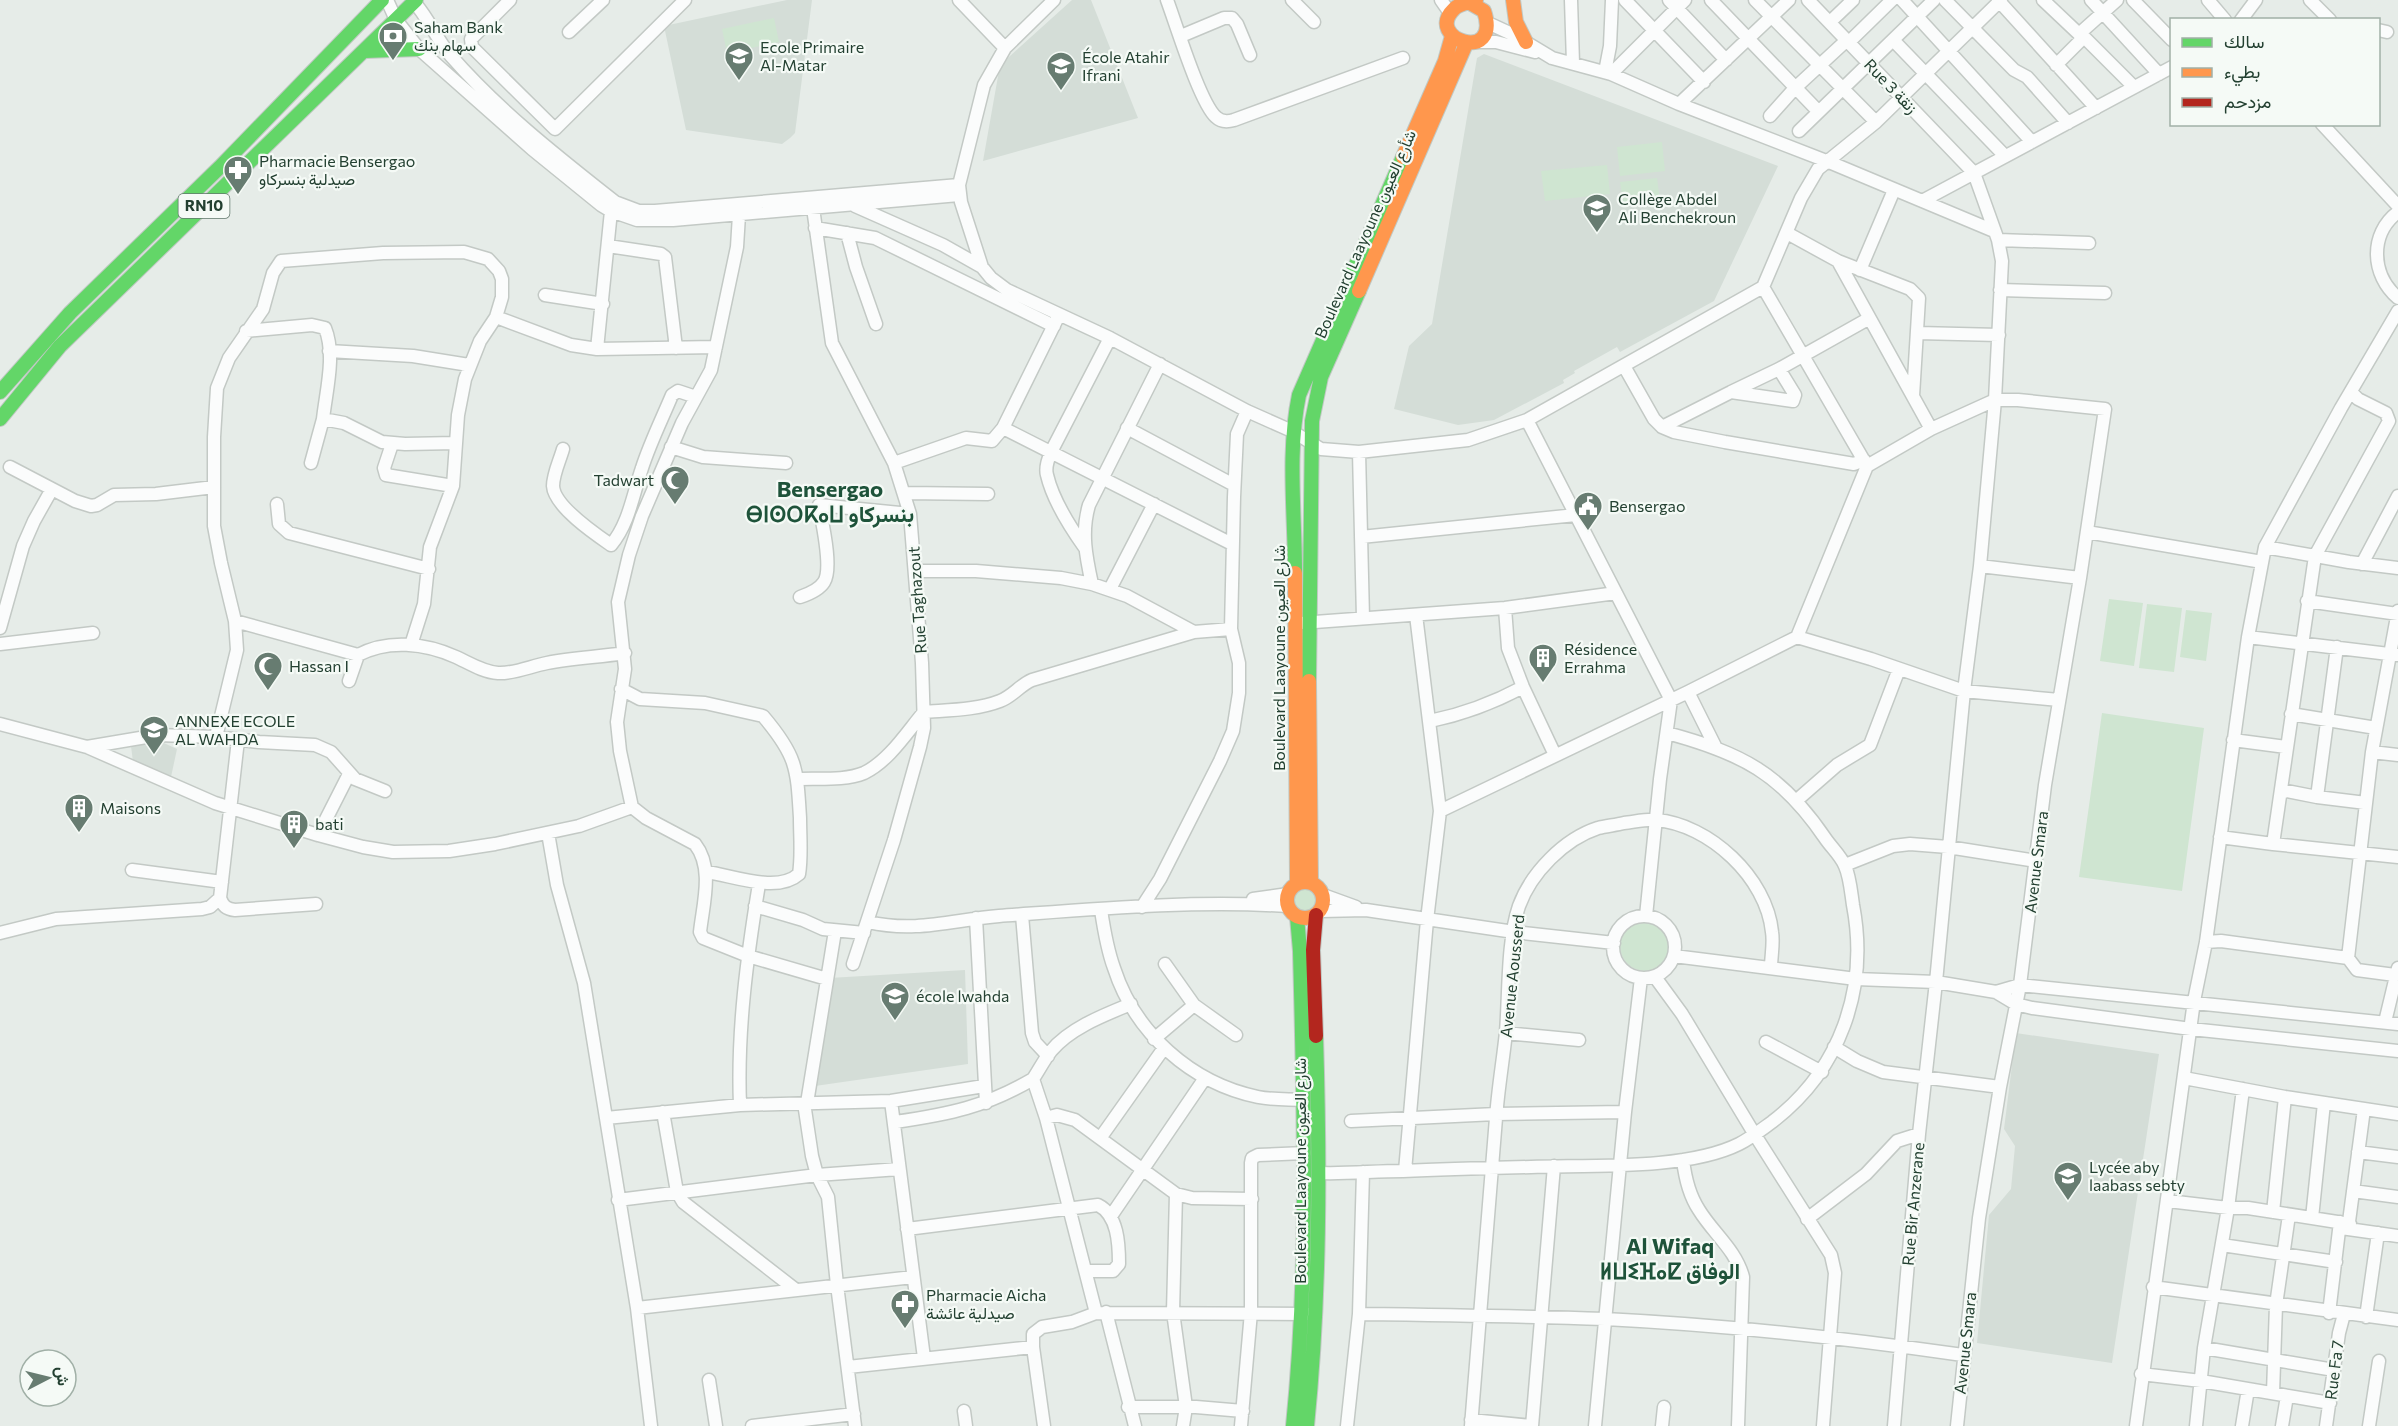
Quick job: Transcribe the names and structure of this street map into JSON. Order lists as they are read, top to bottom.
{
  "streets": {
    "street": [
      "Rue 3 زنقة",
      "RN10",
      "Boulevard Laayoune شأرع العيون",
      "Rue Taghazout",
      "Boulevard Laayoune شارع العيون",
      "Avenue Smara",
      "Avenue Aousserd",
      "Rue Bir Anzerane",
      "Rue Fa 7"
    ]
  },
  "crossings": [
    ["Rue 3 زنقة", "Rue Bir Anzerane"],
    ["Boulevard Laayoune شأرع العيون", "Boulevard Laayoune شارع العيون"],
    ["Avenue Smara", "Rue Bir Anzerane"]
  ],
  "districts": ["Bensergao ⴱⵏⵙⵔⴽⴰⵡ بنسركاو", "Al Wifaq ⵍⵡⵉⴼⴰⵇ الوفاق"],
  "places": {
    "bank": ["Saham Bank سهام بنك"],
    "school or university": [
      "Ecole Primaire Al-Matar",
      "École Atahir Ifrani",
      "Collège Abdel Ali Benchekroun",
      "ANNEXE ECOLE AL WAHDA",
      "école lwahda",
      "Lycée aby laabass sebty"
    ],
    "pharmacy": ["Pharmacie Bensergao صيدلية بنسركاو", "Pharmacie Aicha صيدلية عائشة"],
    "mosque": ["Tadwart", "Hassan I"],
    "public building": ["Bensergao"],
    "building": ["Résidence Errahma", "Maisons", "bati"]
  },
  "legend": ["سالك", "بطيء", "مزدحم"],
  "north": "right"
}
